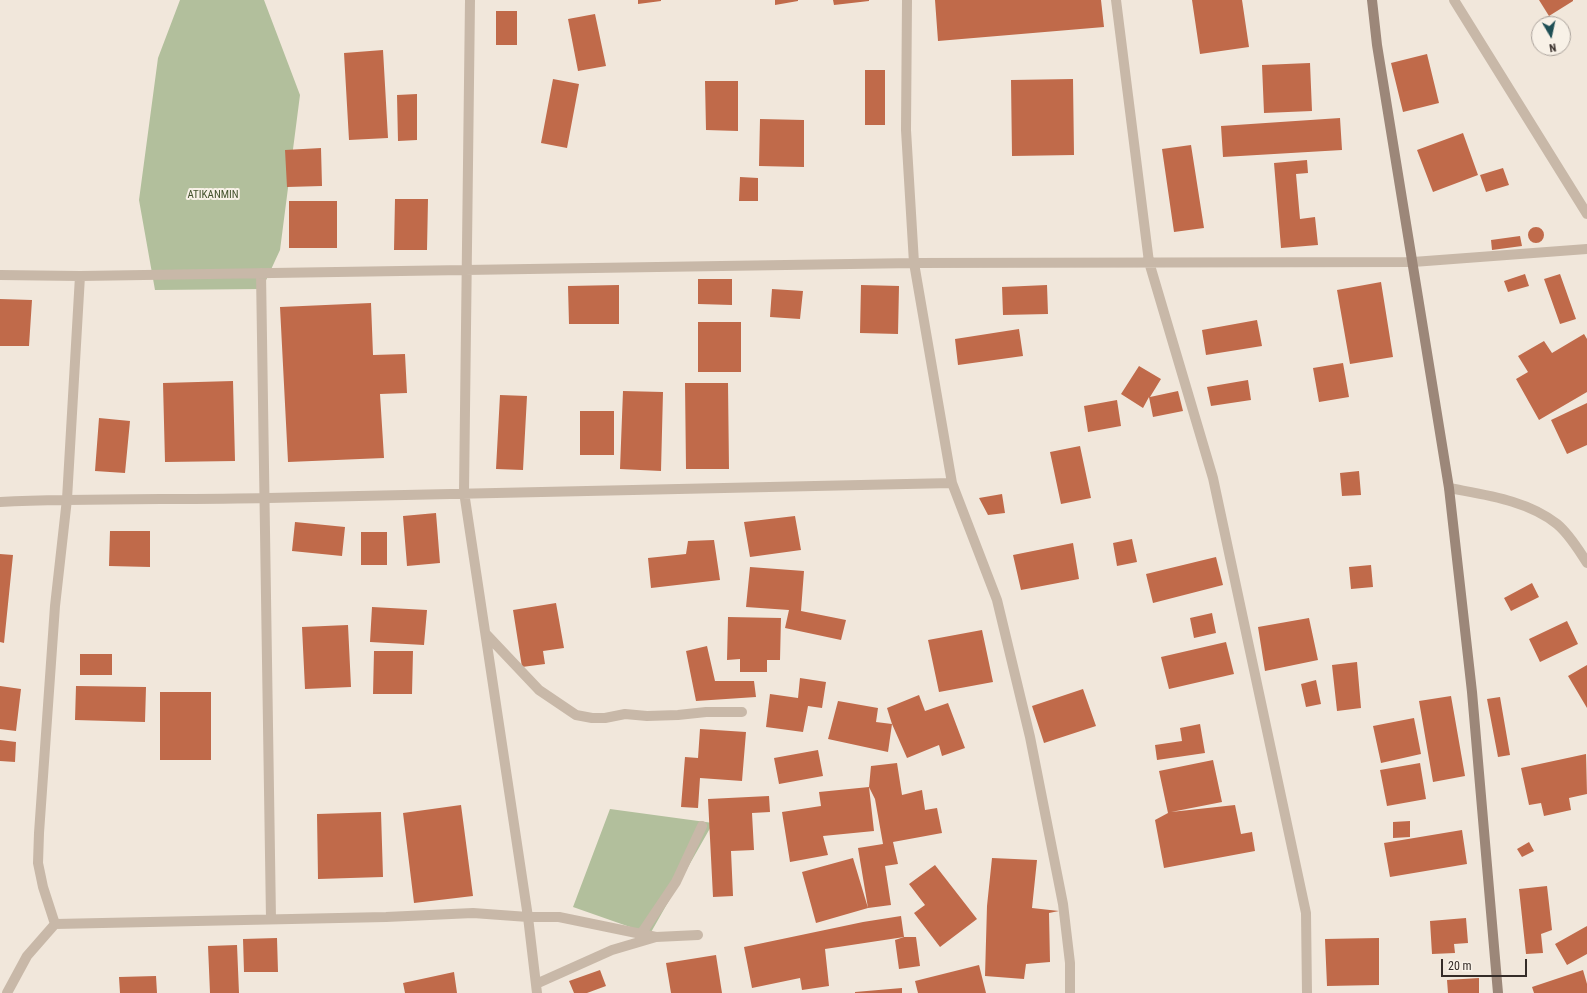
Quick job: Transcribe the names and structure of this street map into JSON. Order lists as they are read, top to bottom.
{
  "parks": ["ATIKANMIN"],
  "scale_bar": "20 m",
  "north": "bottom"
}
